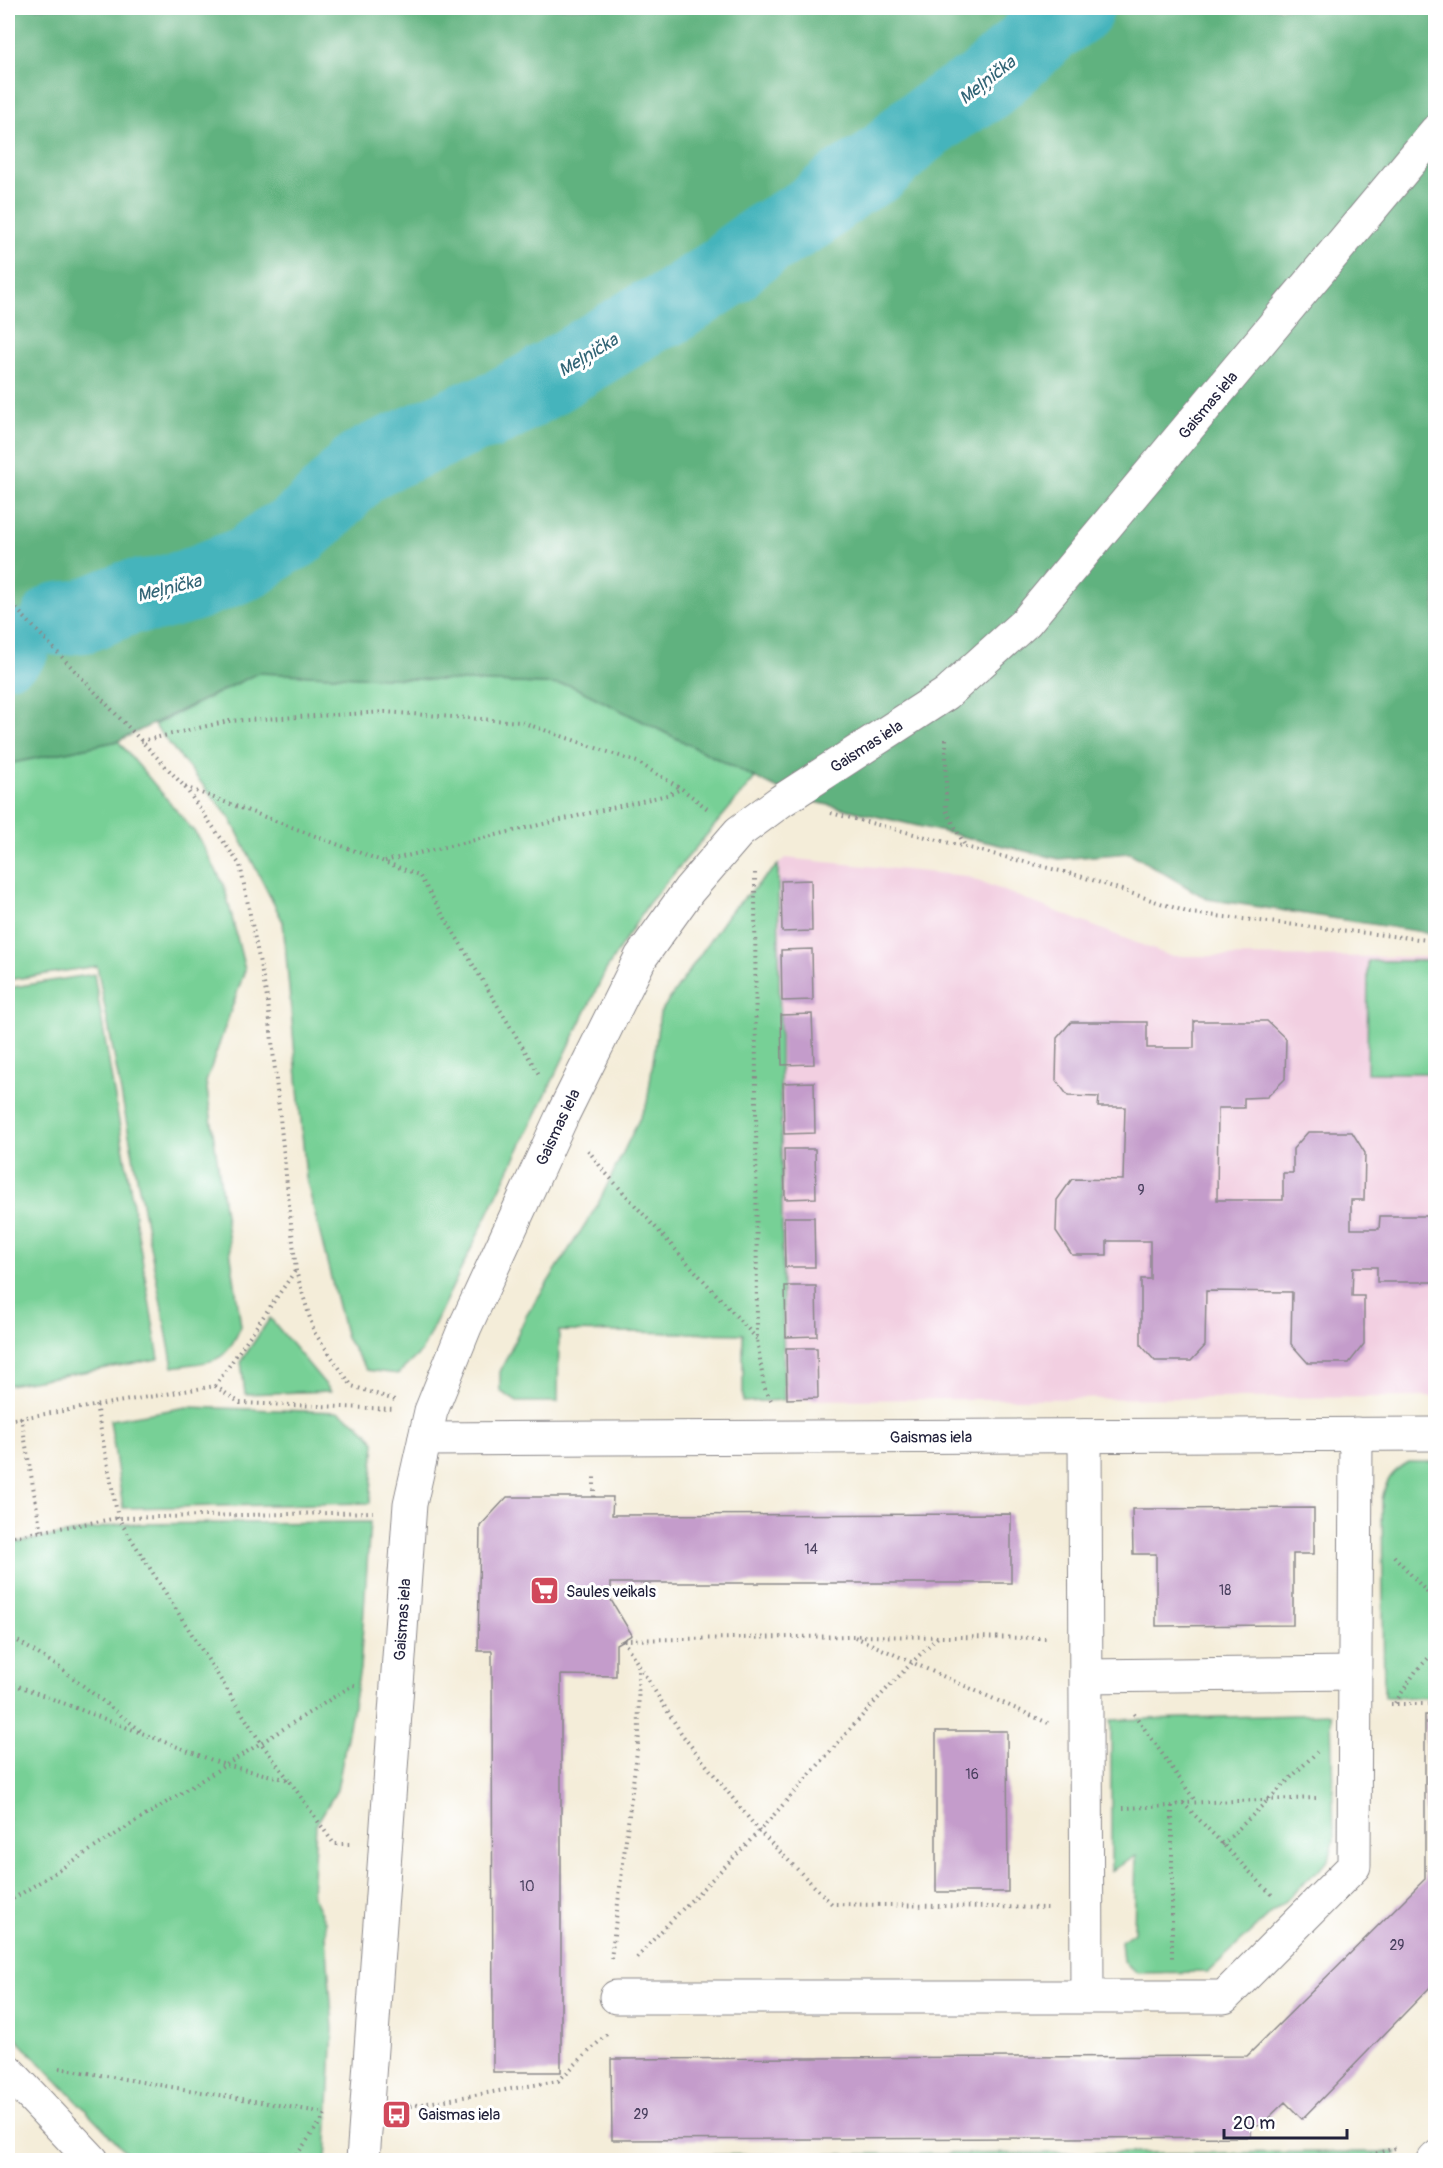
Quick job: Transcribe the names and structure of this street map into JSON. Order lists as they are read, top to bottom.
{
  "streets": {
    "street": ["Gaismas iela"]
  },
  "water": ["Meļņička"],
  "places": {
    "supermarket": ["Saules veikals"],
    "bus stop": ["Gaismas iela"]
  },
  "house_numbers": [
    "9",
    "14",
    "18",
    "16",
    "10",
    "29",
    "29"
  ],
  "scale_bar": "20 m"
}
